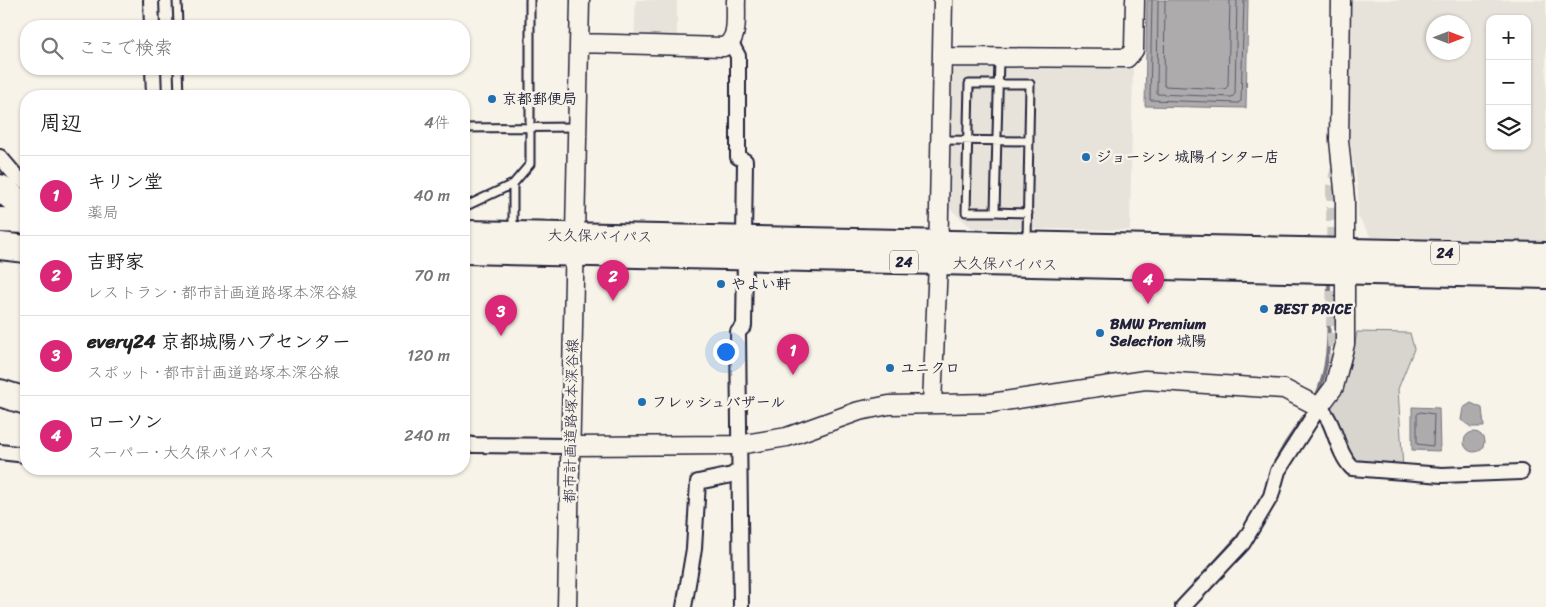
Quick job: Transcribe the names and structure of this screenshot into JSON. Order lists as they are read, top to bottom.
{
  "streets": {
    "highway": ["大久保バイパス", "24"],
    "street": ["都市計画道路塚本深谷線"]
  },
  "crossings": [
    ["大久保バイパス", "都市計画道路塚本深谷線"]
  ],
  "places": [
    "京都郵便局",
    "ジョーシン 城陽インター店",
    "やよい軒",
    "BEST PRICE",
    "BMW Premium Selection 城陽",
    "ユニクロ",
    "フレッシュバザール"
  ],
  "north": "right",
  "page": {
    "map_buttons": ["+", "−"],
    "search": "ここで検索",
    "heading": ["周辺", "4件"],
    "list": [
      {
        "mark": "1",
        "name": "キリン堂",
        "note": "薬局",
        "value": "40 m"
      },
      {
        "mark": "2",
        "name": "吉野家",
        "note": "レストラン · 都市計画道路塚本深谷線",
        "value": "70 m"
      },
      {
        "mark": "3",
        "name": "every24 京都城陽ハブセンター",
        "note": "スポット · 都市計画道路塚本深谷線",
        "value": "120 m"
      },
      {
        "mark": "4",
        "name": "ローソン",
        "note": "スーパー · 大久保バイパス",
        "value": "240 m"
      }
    ],
    "pins": [
      "2",
      "4",
      "3",
      "1"
    ]
  }
}
